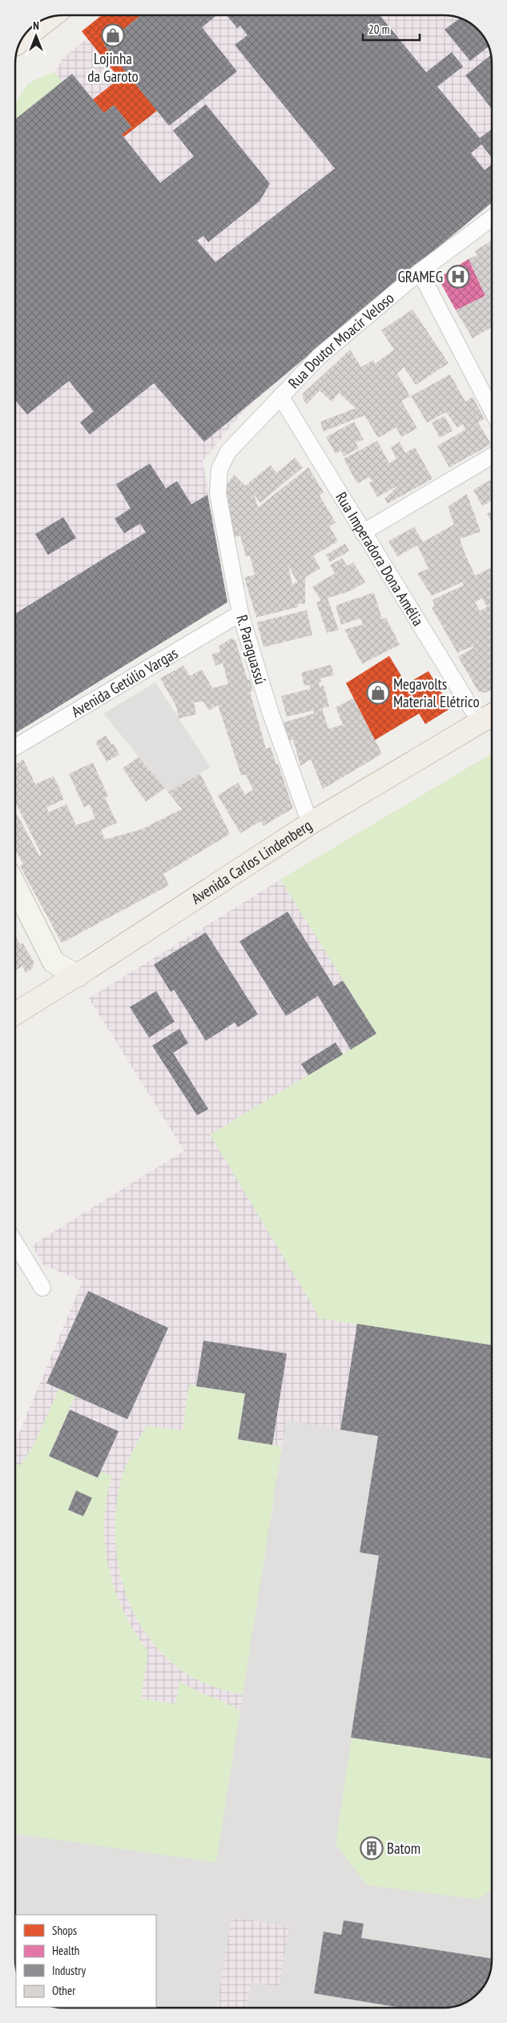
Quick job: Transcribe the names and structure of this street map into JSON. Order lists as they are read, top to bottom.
{
  "streets": {
    "main road": ["Avenida Carlos Lindenberg"],
    "street": [
      "Rua Doutor Moacir Veloso",
      "Rua Imperadora Dona Amélia",
      "R. Paraguassú",
      "Avenida Getúlio Vargas"
    ]
  },
  "crossings": [
    ["Rua Doutor Moacir Veloso", "Rua Imperadora Dona Amélia"],
    ["Rua Doutor Moacir Veloso", "R. Paraguassú"],
    ["Rua Imperadora Dona Amélia", "Avenida Carlos Lindenberg"],
    ["R. Paraguassú", "Avenida Getúlio Vargas"],
    ["R. Paraguassú", "Avenida Carlos Lindenberg"]
  ],
  "places": {
    "shop": ["Lojinha da Garoto", "Megavolts Material Elétrico"],
    "hospital": ["GRAMEG"],
    "building": ["Batom"]
  },
  "legend": [
    "Shops",
    "Health",
    "Industry",
    "Other"
  ],
  "scale_bar": "20 m",
  "north": "top"
}
